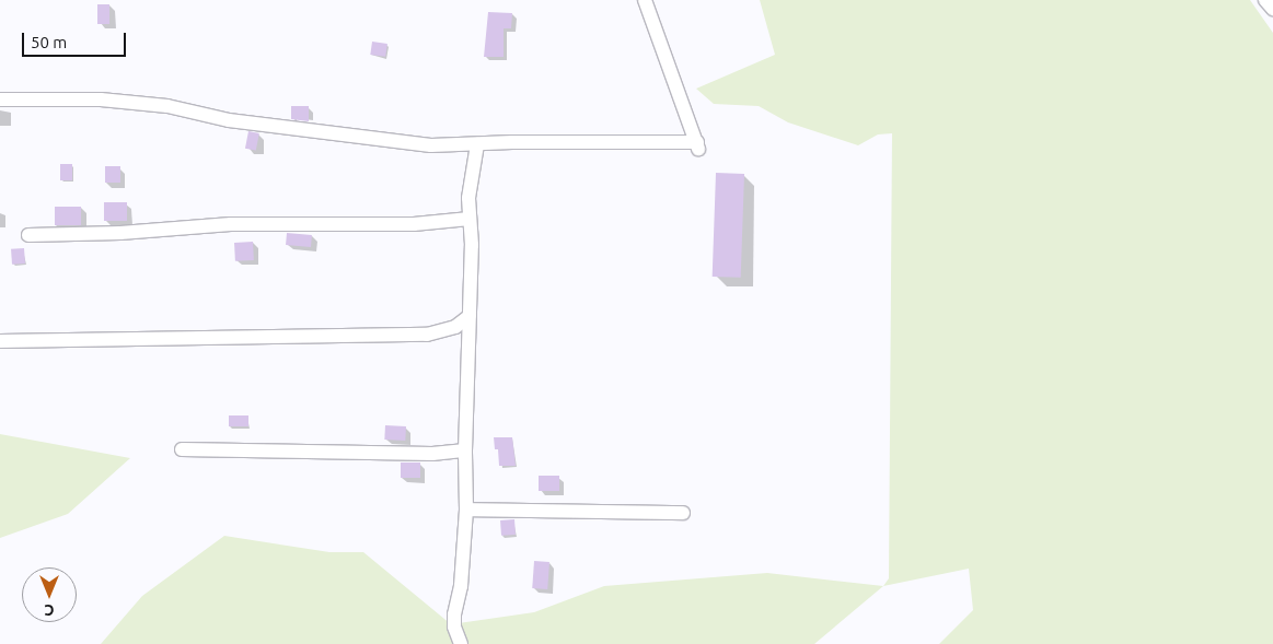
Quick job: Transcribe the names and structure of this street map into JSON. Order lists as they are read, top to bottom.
{
  "scale_bar": "50 m",
  "north": "bottom"
}
